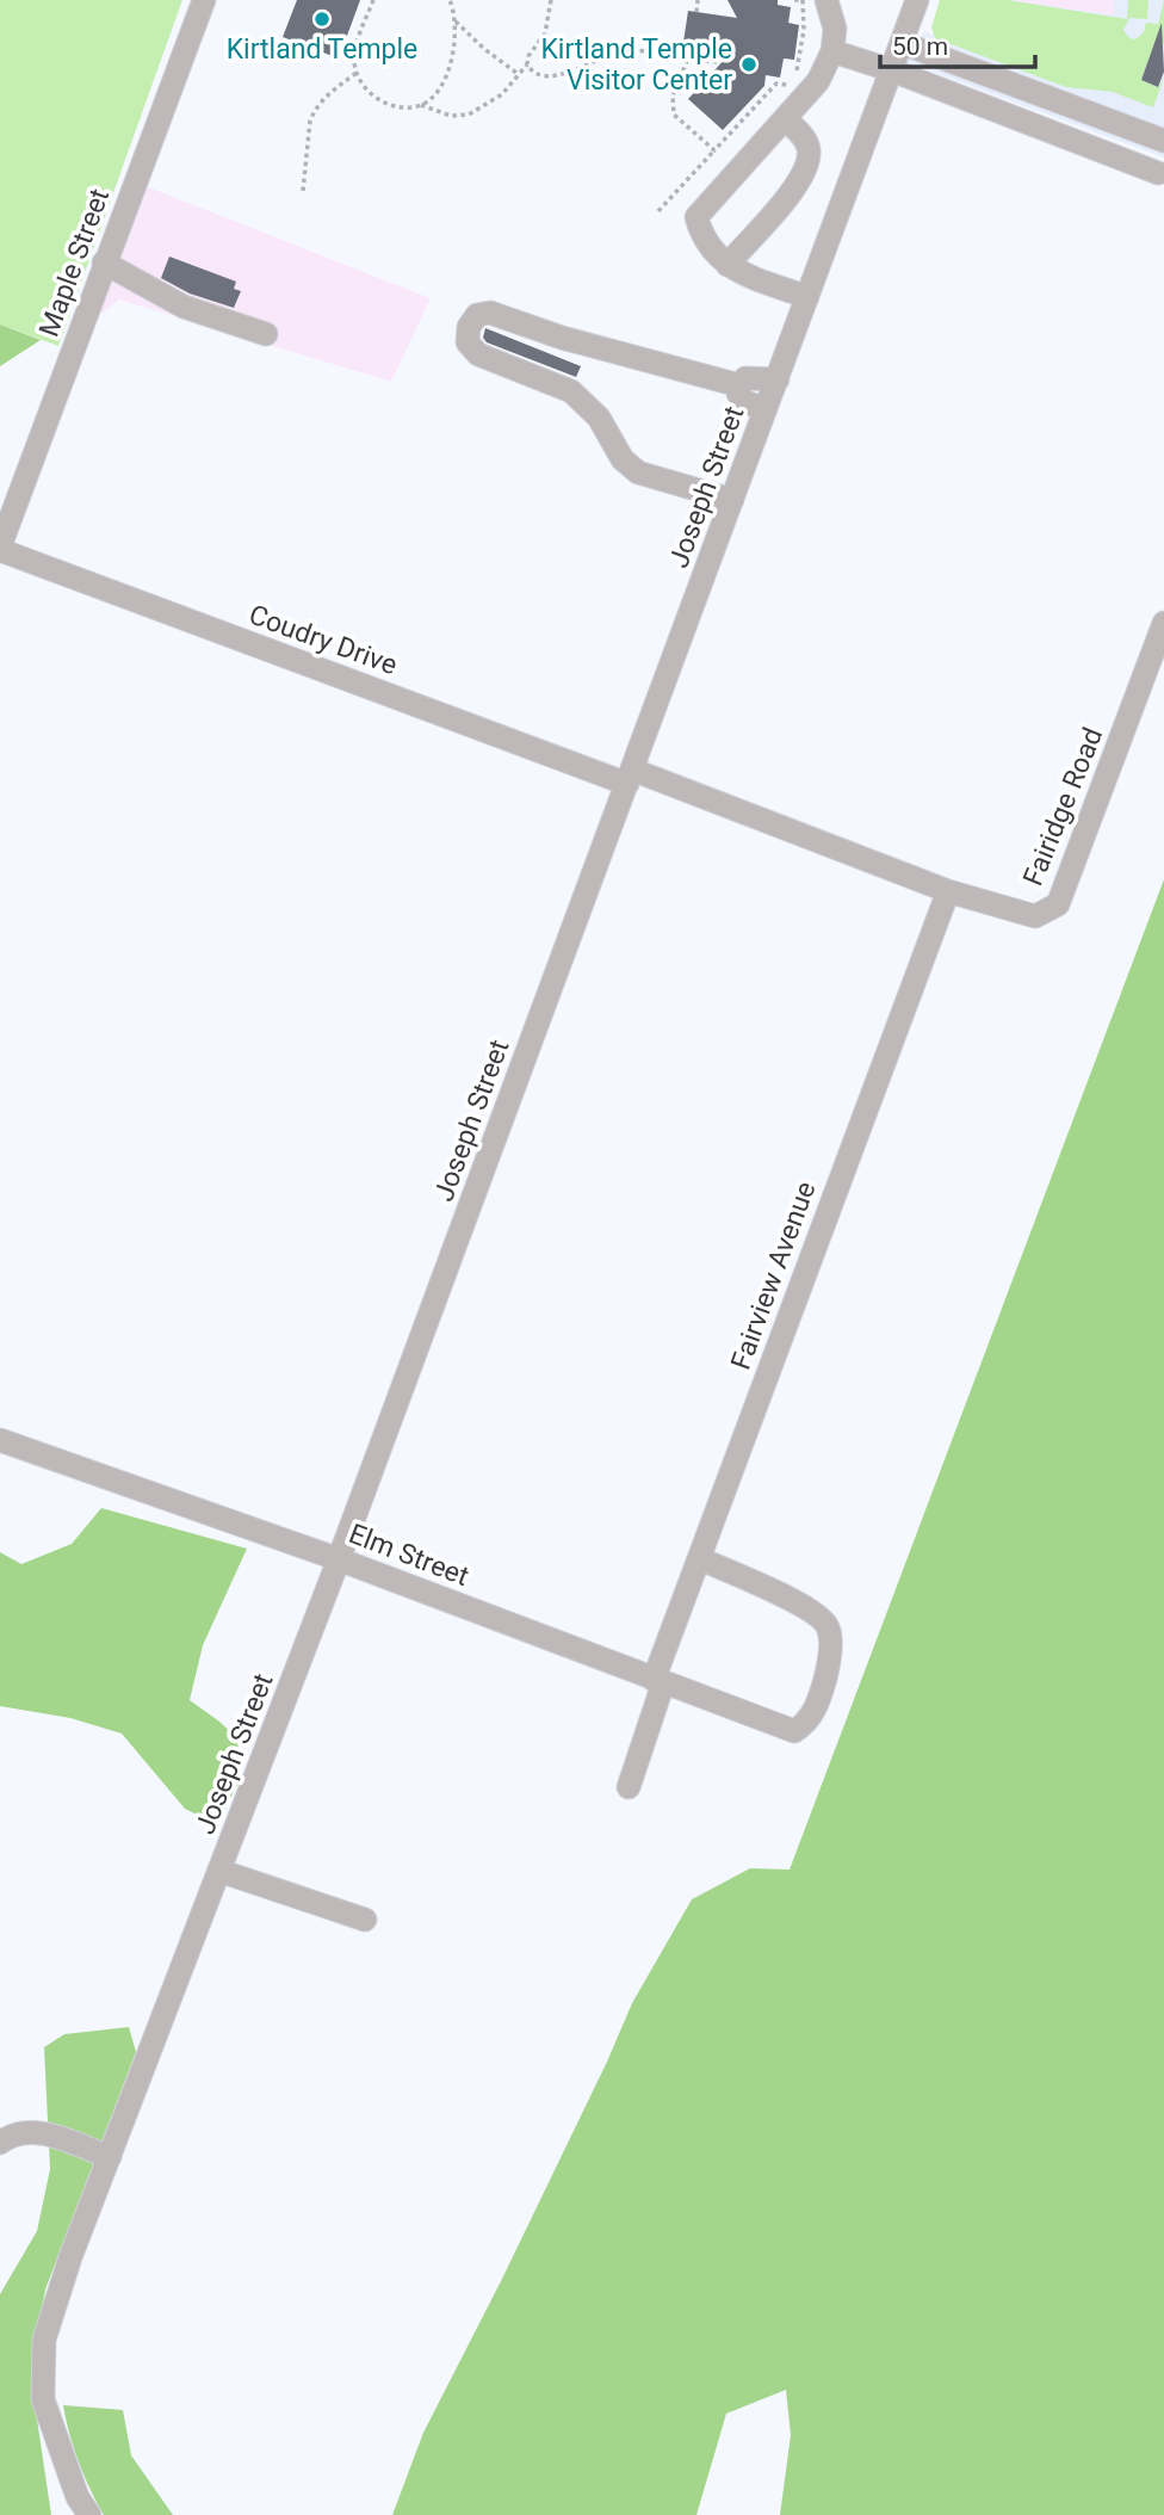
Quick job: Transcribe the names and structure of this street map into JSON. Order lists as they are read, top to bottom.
{
  "streets": {
    "street": [
      "Maple Street",
      "Joseph Street",
      "Coudry Drive",
      "Fairidge Road",
      "Fairview Avenue",
      "Elm Street"
    ]
  },
  "crossings": [
    ["Maple Street", "Coudry Drive"],
    ["Joseph Street", "Coudry Drive"],
    ["Joseph Street", "Elm Street"],
    ["Coudry Drive", "Fairidge Road"],
    ["Coudry Drive", "Fairview Avenue"],
    ["Fairidge Road", "Fairview Avenue"],
    ["Fairview Avenue", "Elm Street"]
  ],
  "places": ["Kirtland Temple", "Kirtland Temple Visitor Center"],
  "scale_bar": "50 m"
}
